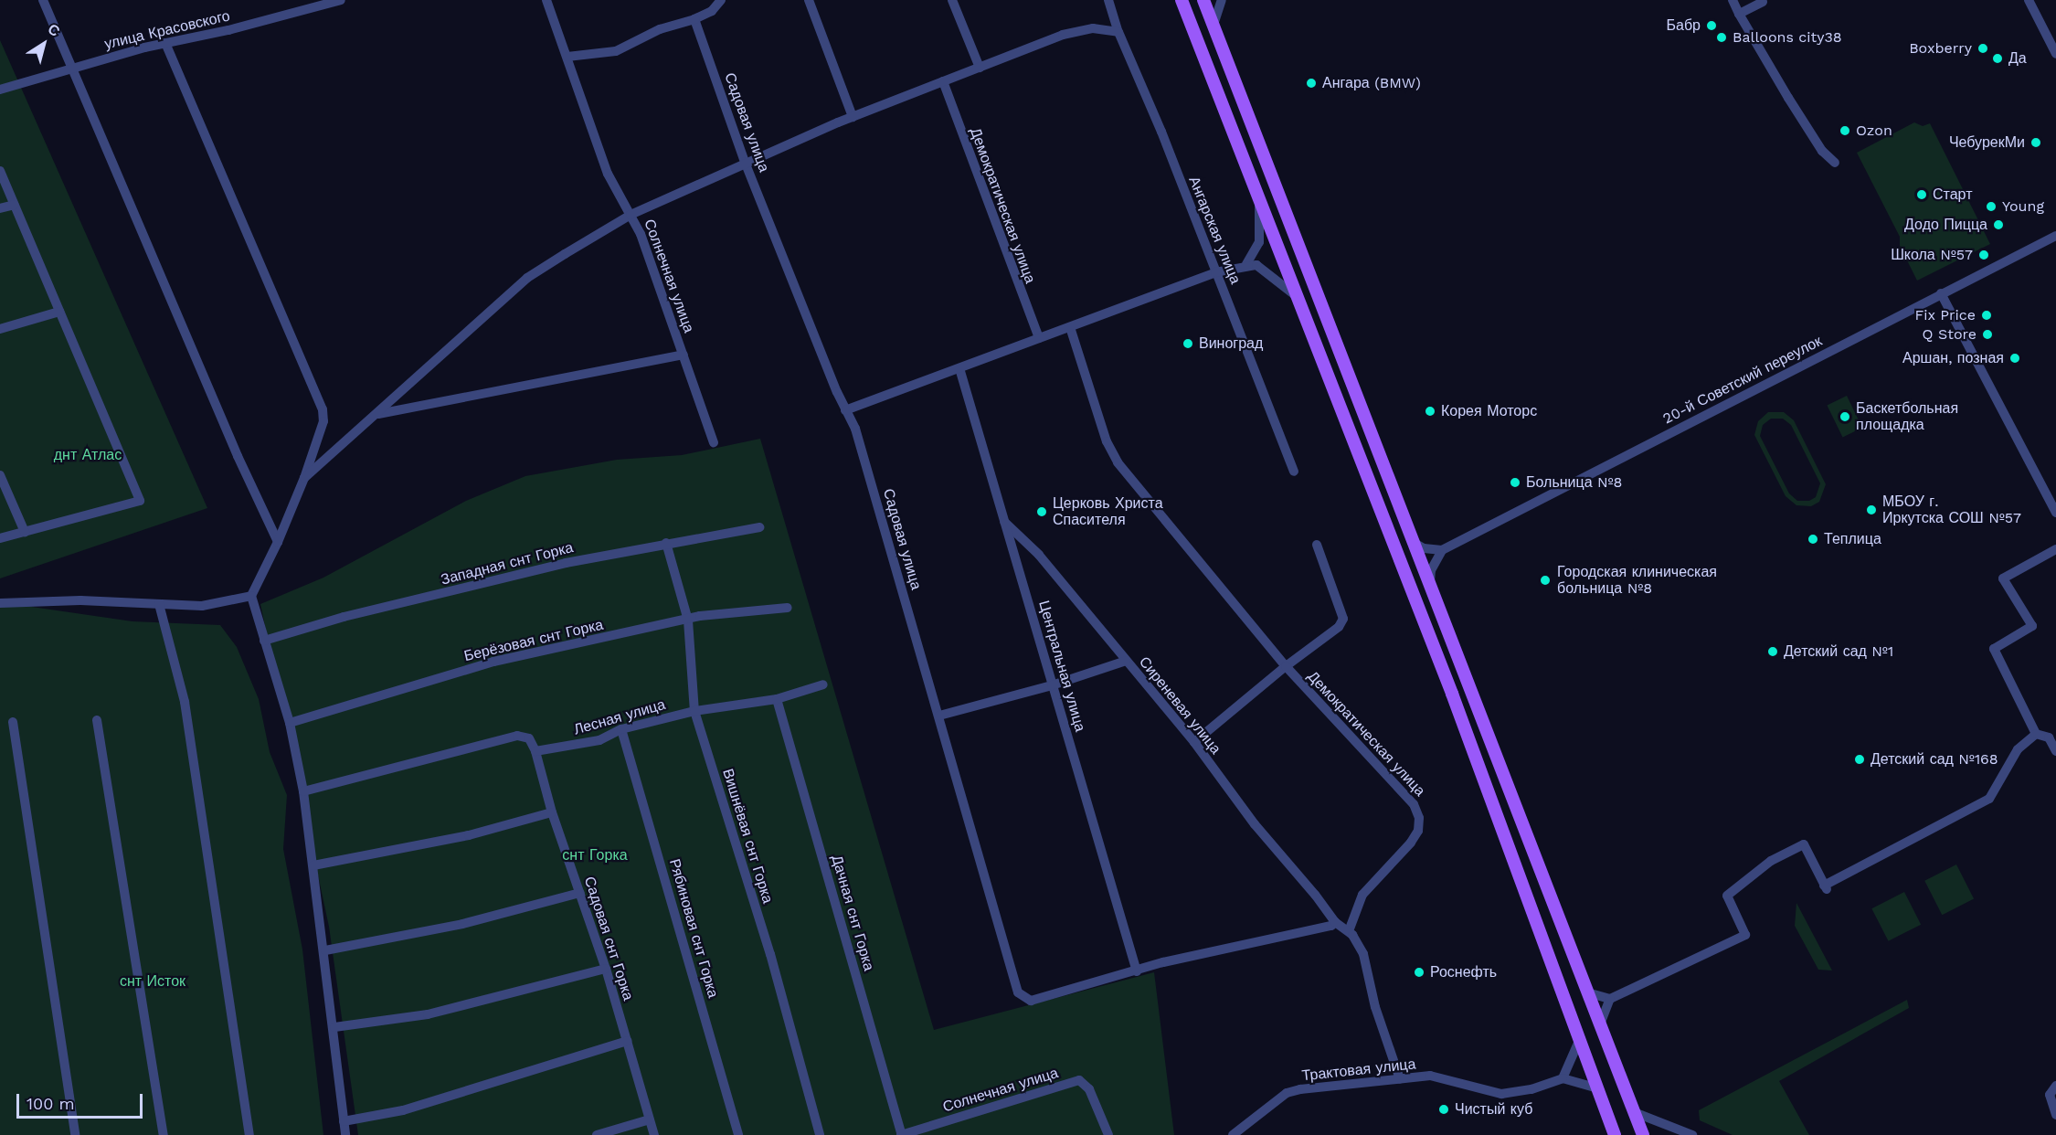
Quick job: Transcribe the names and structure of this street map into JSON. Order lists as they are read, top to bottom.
{
  "streets": {
    "street": [
      "улица Красовского",
      "Садовая улица",
      "Демократическая улица",
      "Ангарская улица",
      "Солнечная улица",
      "20-й Советский переулок",
      "Западная снт Горка",
      "Берёзовая снт Горка",
      "Центральная улица",
      "Сиреневая улица",
      "Лесная улица",
      "Вишнёвая снт Горка",
      "Дачная снт Горка",
      "Рябиновая снт Горка",
      "Садовая снт Горка",
      "Трактовая улица"
    ]
  },
  "crossings": [
    ["Садовая улица", "Центральная улица"],
    ["Садовая улица", "Сиреневая улица"],
    ["Демократическая улица", "Сиреневая улица"],
    ["Солнечная улица", "Дачная снт Горка"],
    ["Западная снт Горка", "Вишнёвая снт Горка"],
    ["Берёзовая снт Горка", "Вишнёвая снт Горка"],
    ["Центральная улица", "Сиреневая улица"],
    ["Лесная улица", "Вишнёвая снт Горка"],
    ["Лесная улица", "Дачная снт Горка"],
    ["Лесная улица", "Рябиновая снт Горка"],
    ["Лесная улица", "Садовая снт Горка"]
  ],
  "parks": ["днт Атлас", "снт Горка", "снт Исток"],
  "places": [
    "Бабр",
    "Balloons city38",
    "Boxberry",
    "Да",
    "Ангара (BMW)",
    "Ozon",
    "ЧебурекМи",
    "Старт",
    "Young",
    "Додо Пицца",
    "Школа №57",
    "Fix Price",
    "Q Store",
    "Виноград",
    "Аршан, позная",
    "Корея Моторс",
    "Баскетбольная площадка",
    "Больница №8",
    "МБОУ г. Иркутска СОШ №57",
    "Церковь Христа Спасителя",
    "Теплица",
    "Городская клиническая больница №8",
    "Детский сад №1",
    "Детский сад №168",
    "Роснефть",
    "Чистый куб"
  ],
  "scale_bar": "100 m",
  "north": "top right"
}
